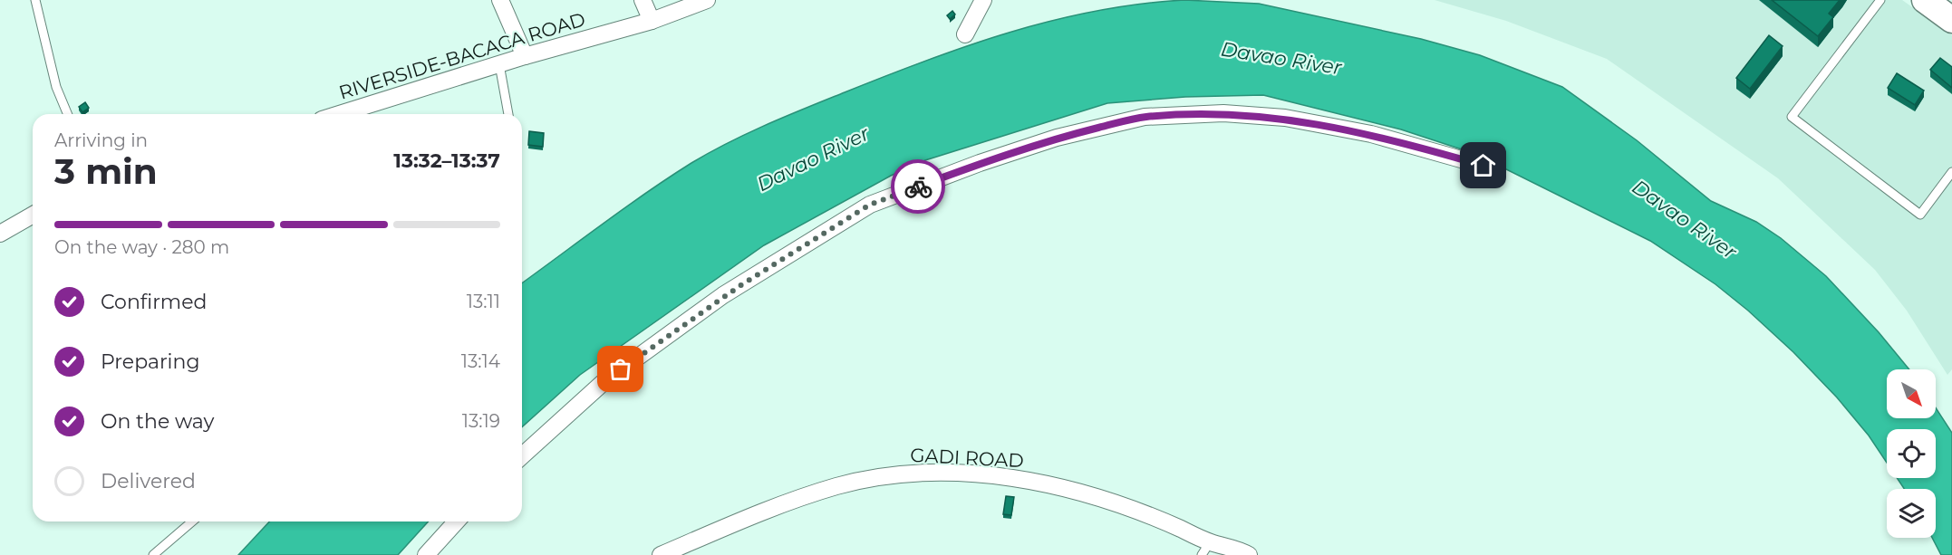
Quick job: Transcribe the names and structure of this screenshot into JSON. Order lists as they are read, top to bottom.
{
  "streets": {
    "street": ["RIVERSIDE-BACACA ROAD", "GADI ROAD"]
  },
  "water": ["Davao River"],
  "north": "bottom right",
  "page": {
    "heading": ["3 min", "Arriving in", "13:32–13:37"],
    "bar": "On the way · 280 m",
    "list": [
      ["Confirmed", "13:11"],
      ["Preparing", "13:14"],
      ["On the way", "13:19"],
      "Delivered"
    ]
  }
}
